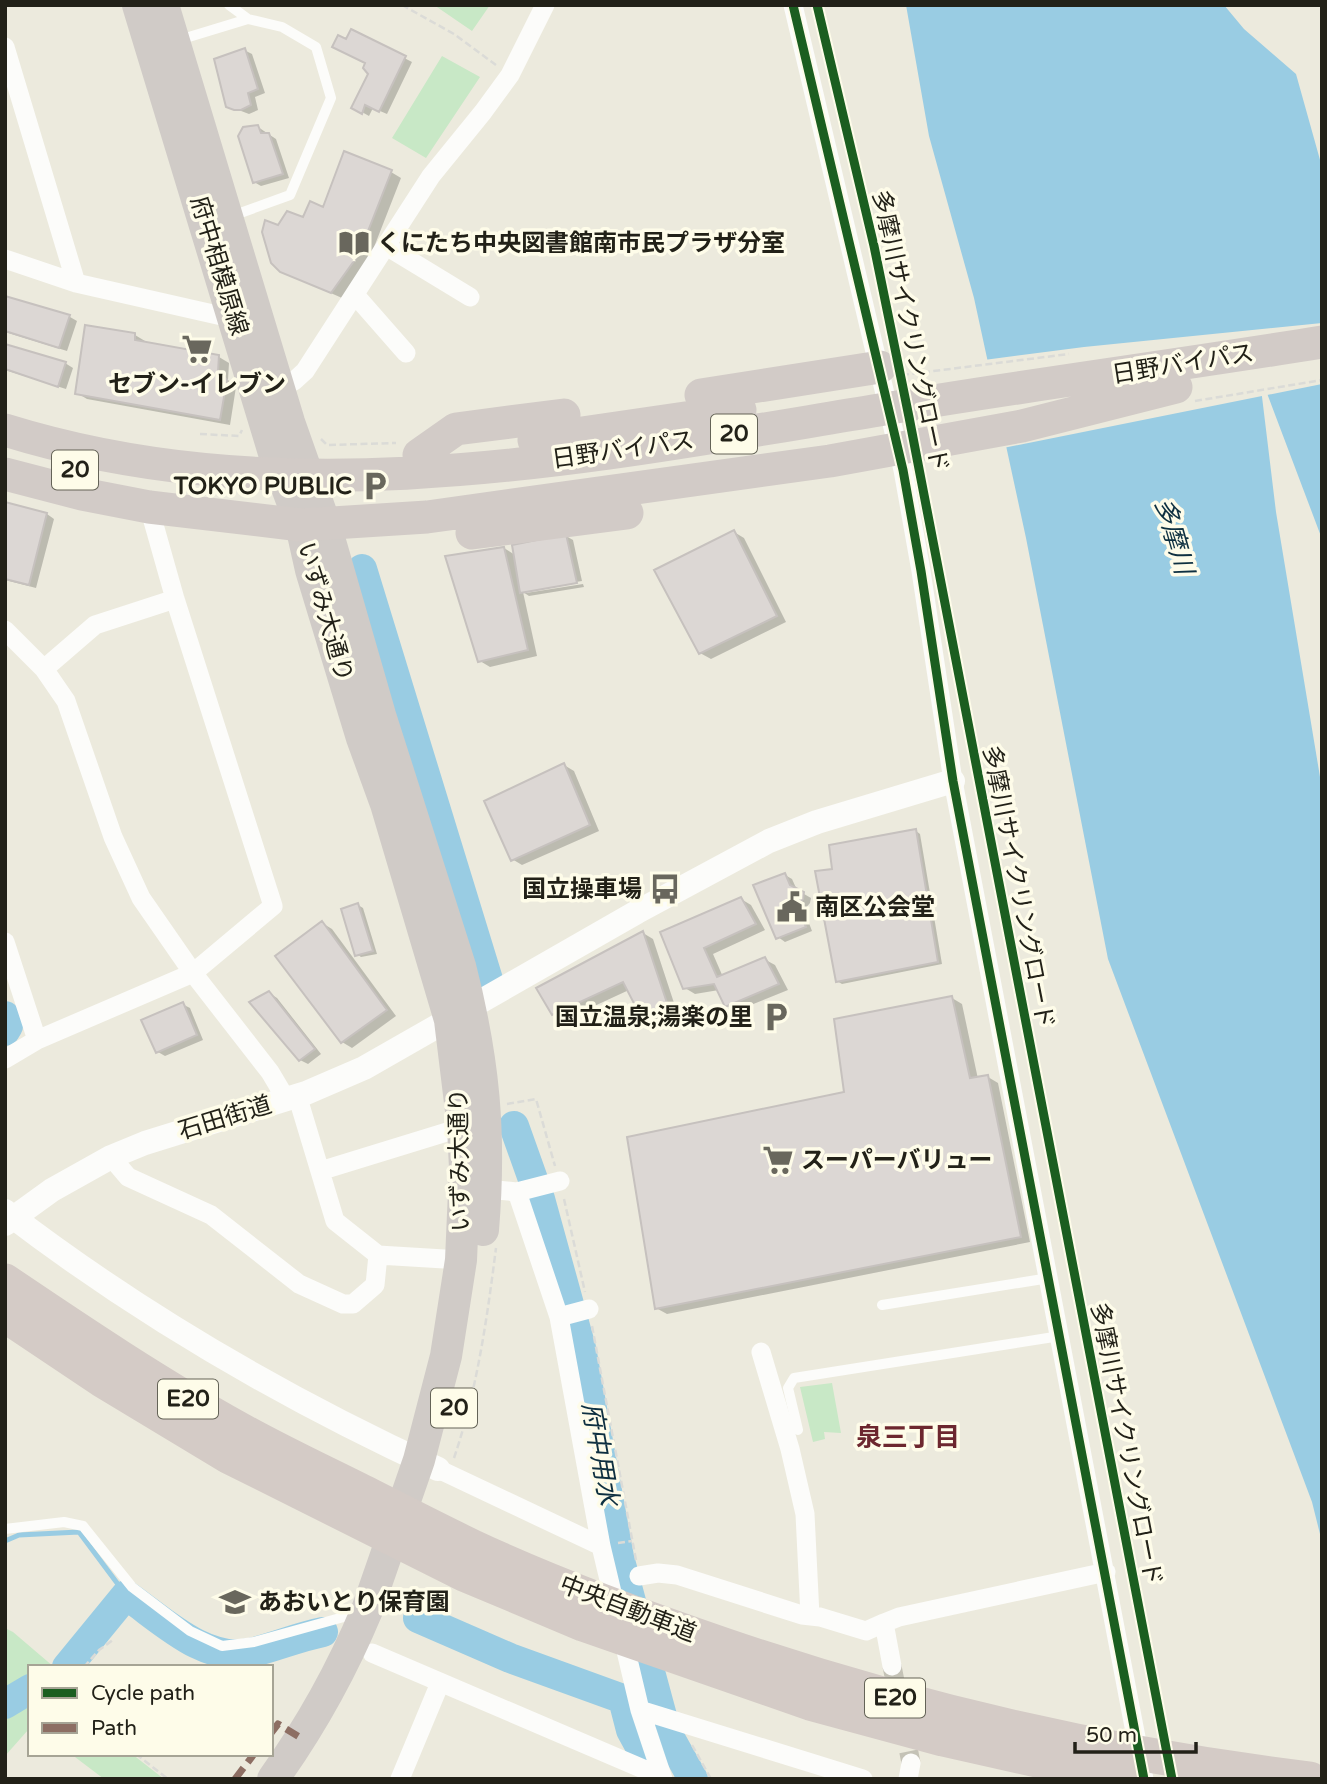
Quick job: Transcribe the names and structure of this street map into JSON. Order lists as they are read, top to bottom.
{
  "streets": {
    "highway": [
      "日野バイパス",
      "20",
      "E20",
      "中央自動車道"
    ],
    "main road": ["府中相模原線", "いずみ大通り"],
    "street": ["石田街道"],
    "cycle path": ["多摩川サイクリングロード"]
  },
  "crossings": [
    ["府中相模原線", "いずみ大通り"],
    ["いずみ大通り", "石田街道"]
  ],
  "districts": ["泉三丁目"],
  "water": ["多摩川", "府中用水"],
  "places": {
    "library": ["くにたち中央図書館南市民プラザ分室"],
    "supermarket": ["セブン-イレブン", "スーパーバリュー"],
    "parking": ["TOKYO PUBLIC", "国立温泉;湯楽の里"],
    "bus stop": ["国立操車場"],
    "public building": ["南区公会堂"],
    "school or university": ["あおいとり保育園"]
  },
  "legend": ["Cycle path", "Path"],
  "scale_bar": "50 m"
}
